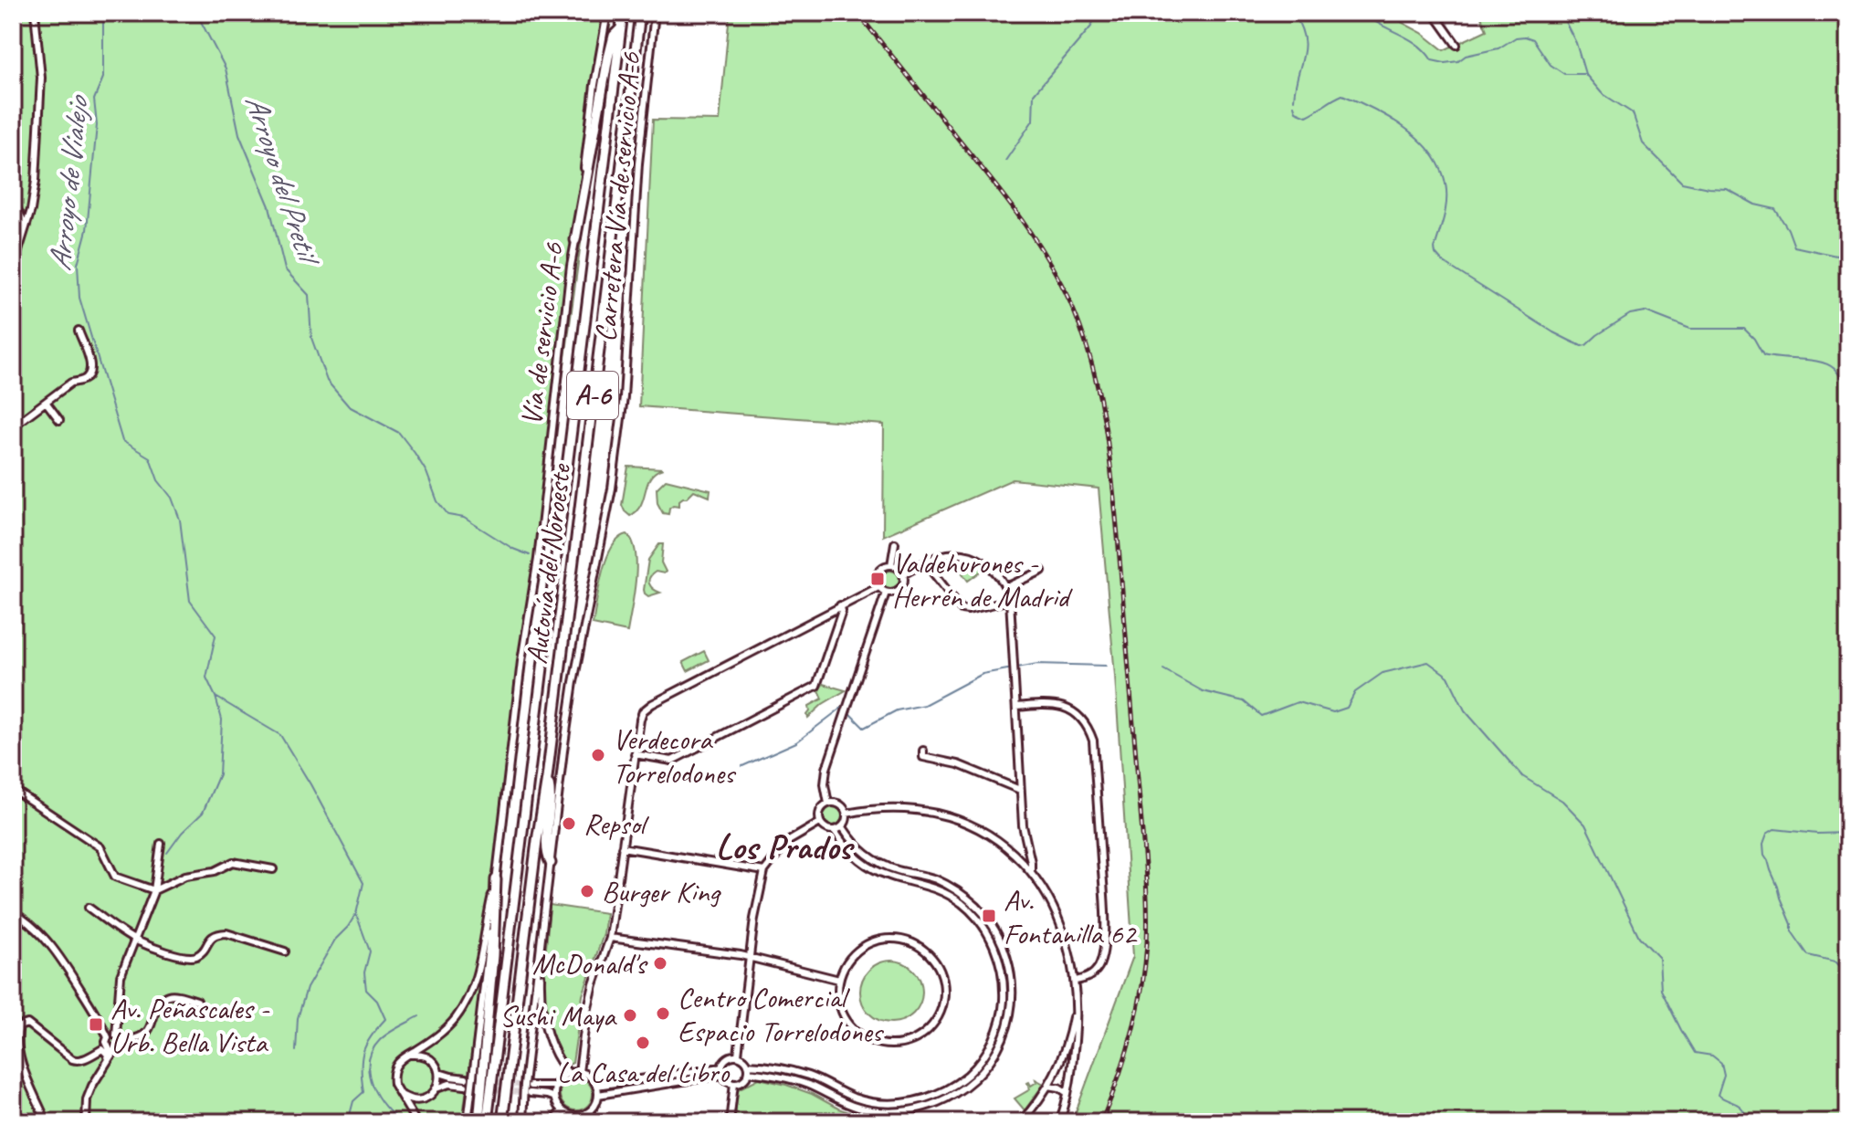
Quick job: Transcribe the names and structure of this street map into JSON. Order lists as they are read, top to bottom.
{
  "streets": {
    "highway": ["A-6", "Autovía del Noroeste"],
    "street": ["Carretera Vía de servicio A-6", "Vía de servicio A-6"]
  },
  "districts": ["Los Prados"],
  "water": ["Arroyo del Pretil", "Arroyo de Vialejo"],
  "places": {
    "transit": ["Valdehurones - Herrén de Madrid", "Av. Fontanilla 62", "Av. Peñascales - Urb. Bella Vista"],
    "other": [
      "Verdecora Torrelodones",
      "Repsol",
      "Burger King",
      "McDonald's",
      "Centro Comercial Espacio Torrelodones",
      "Sushi Maya",
      "La Casa del Libro"
    ]
  }
}
